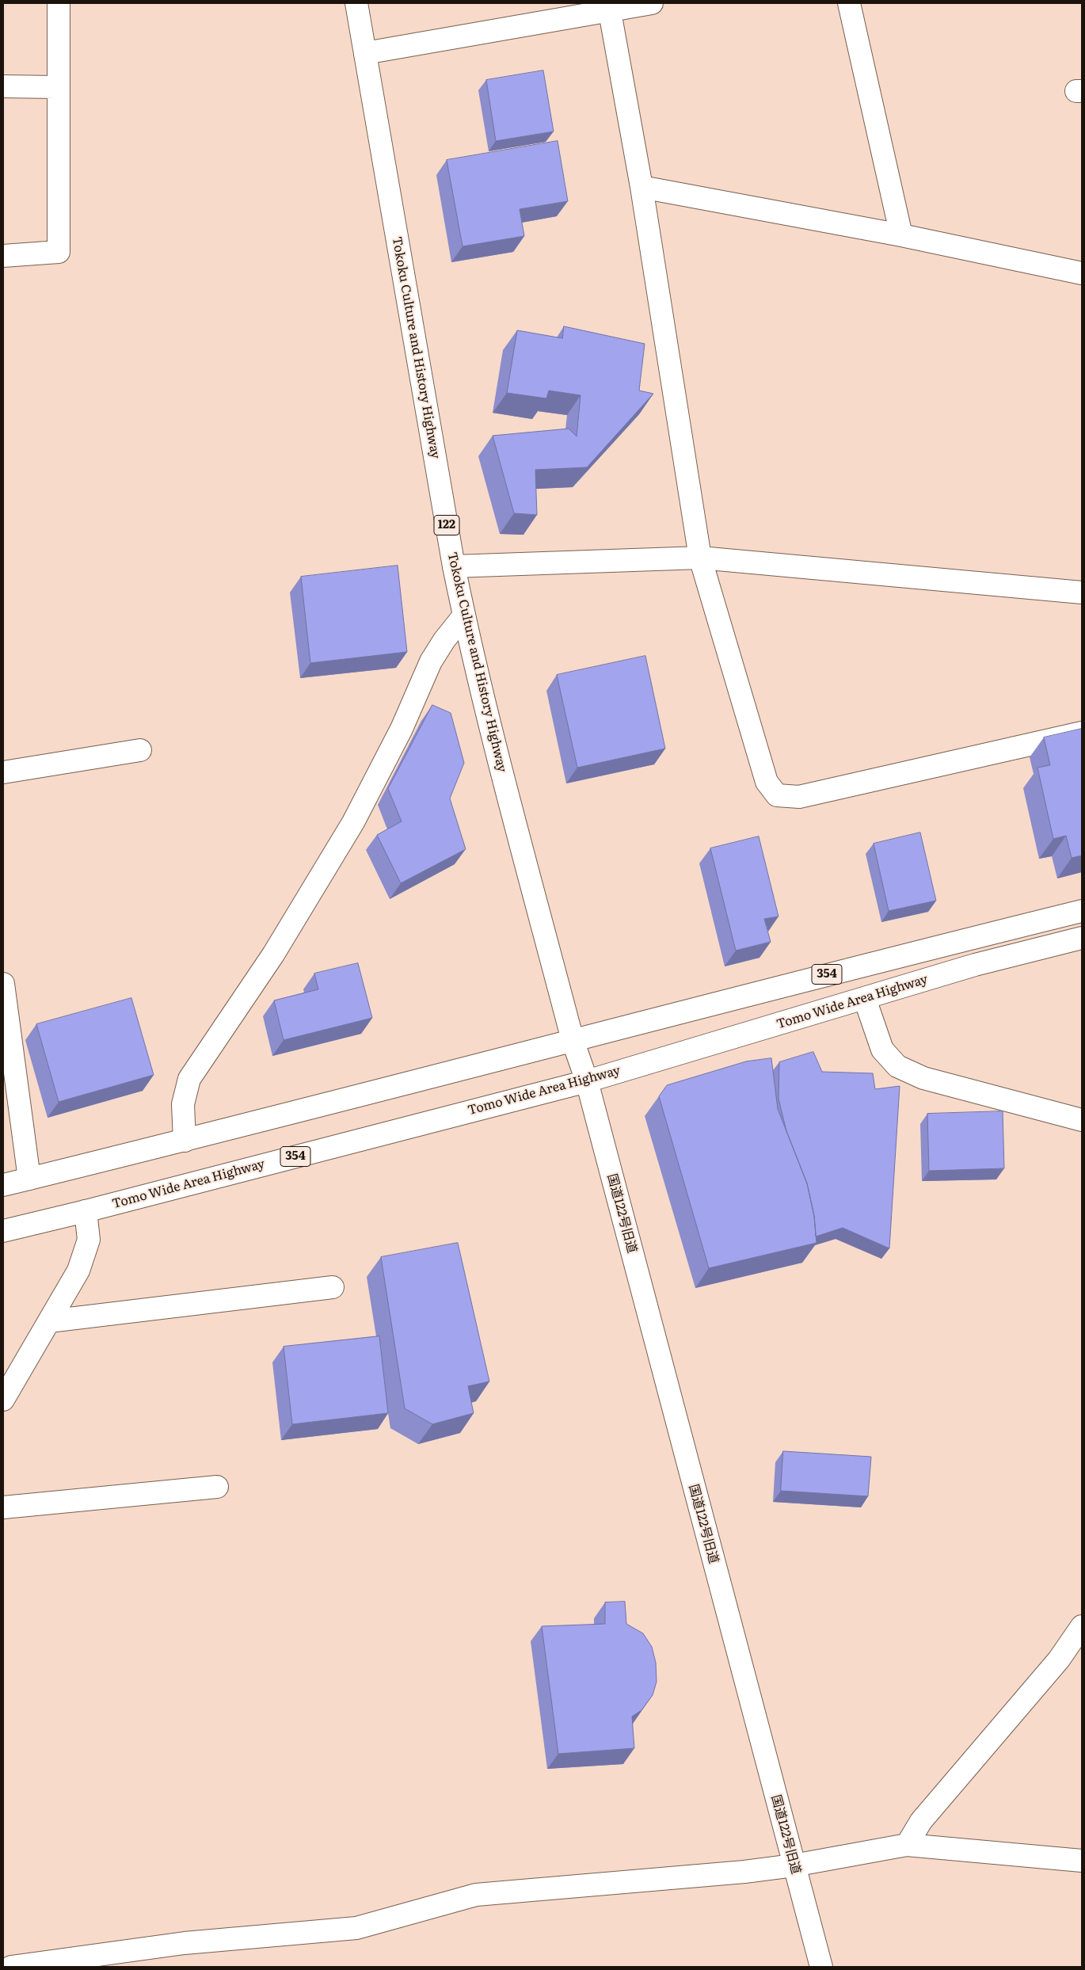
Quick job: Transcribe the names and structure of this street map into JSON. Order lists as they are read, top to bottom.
{
  "streets": {
    "main road": [
      "Tokoku Culture and History Highway",
      "122",
      "354",
      "Tomo Wide Area Highway",
      "国道122号旧道"
    ]
  },
  "crossings": [
    ["Tokoku Culture and History Highway", "354"],
    ["Tokoku Culture and History Highway", "Tomo Wide Area Highway"],
    ["Tokoku Culture and History Highway", "国道122号旧道"],
    ["Tomo Wide Area Highway", "国道122号旧道"]
  ]
}
